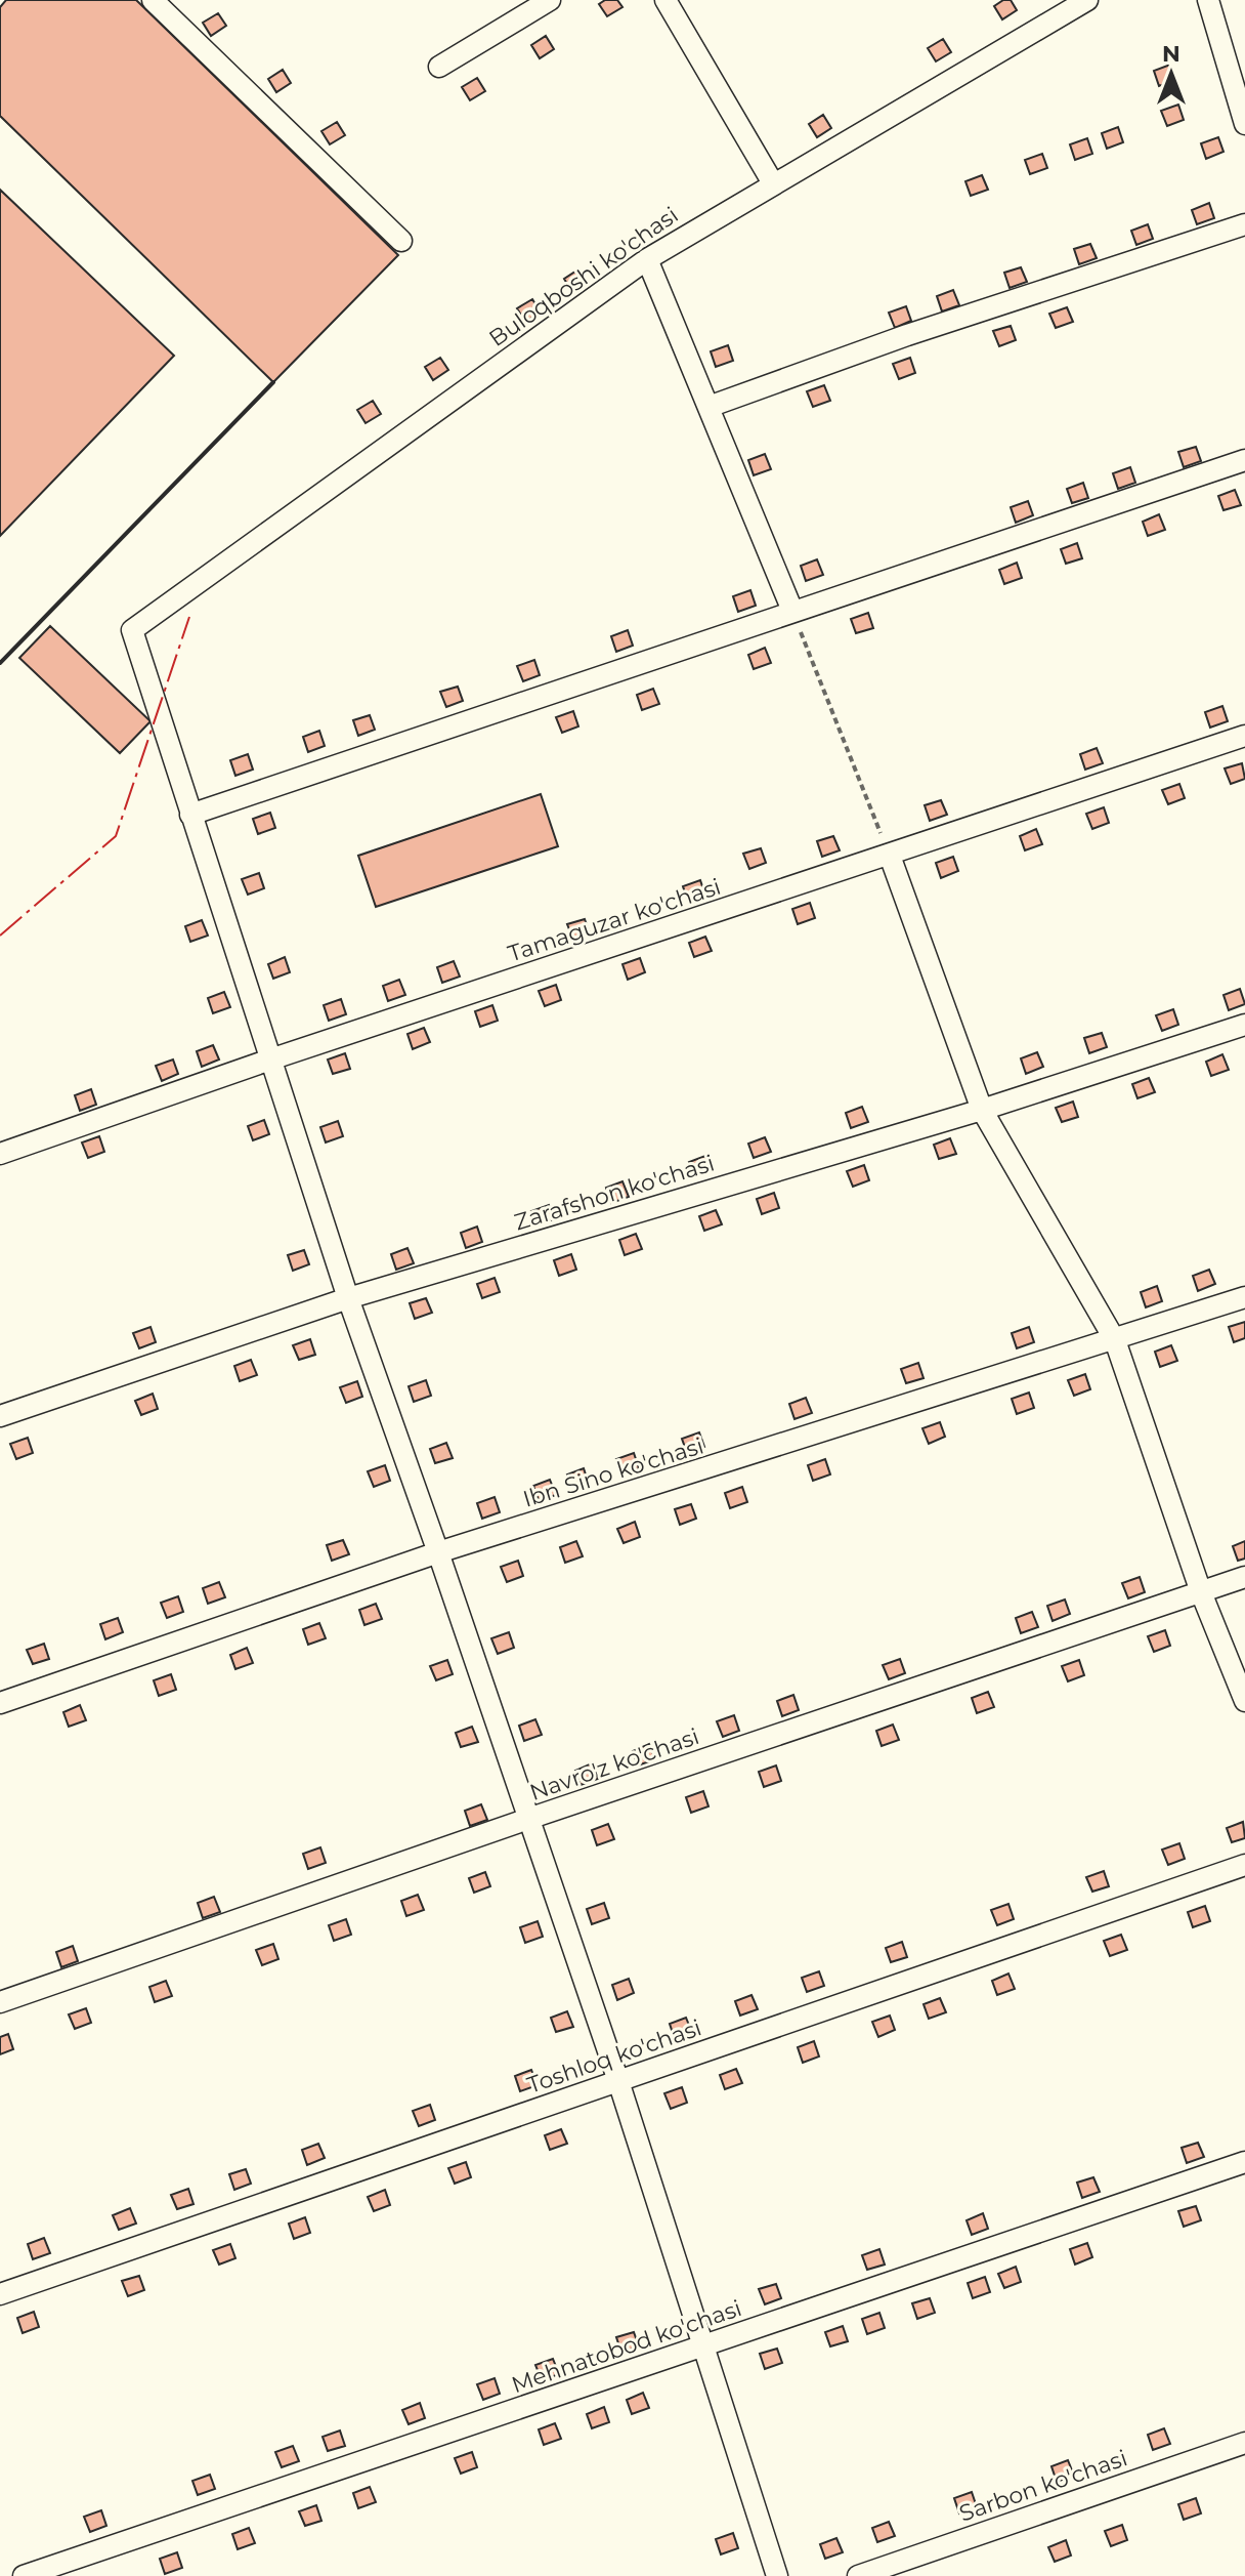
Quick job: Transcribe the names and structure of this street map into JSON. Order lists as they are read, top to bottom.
{
  "streets": {
    "street": [
      "Buloqboshi ko'chasi",
      "Tamaguzar ko'chasi",
      "Zarafshon ko'chasi",
      "Ibn Sino ko'chasi",
      "Navro'z ko'chasi",
      "Toshloq ko'chasi",
      "Mehnatobod ko'chasi",
      "Sarbon ko'chasi"
    ]
  },
  "north": "top"
}
